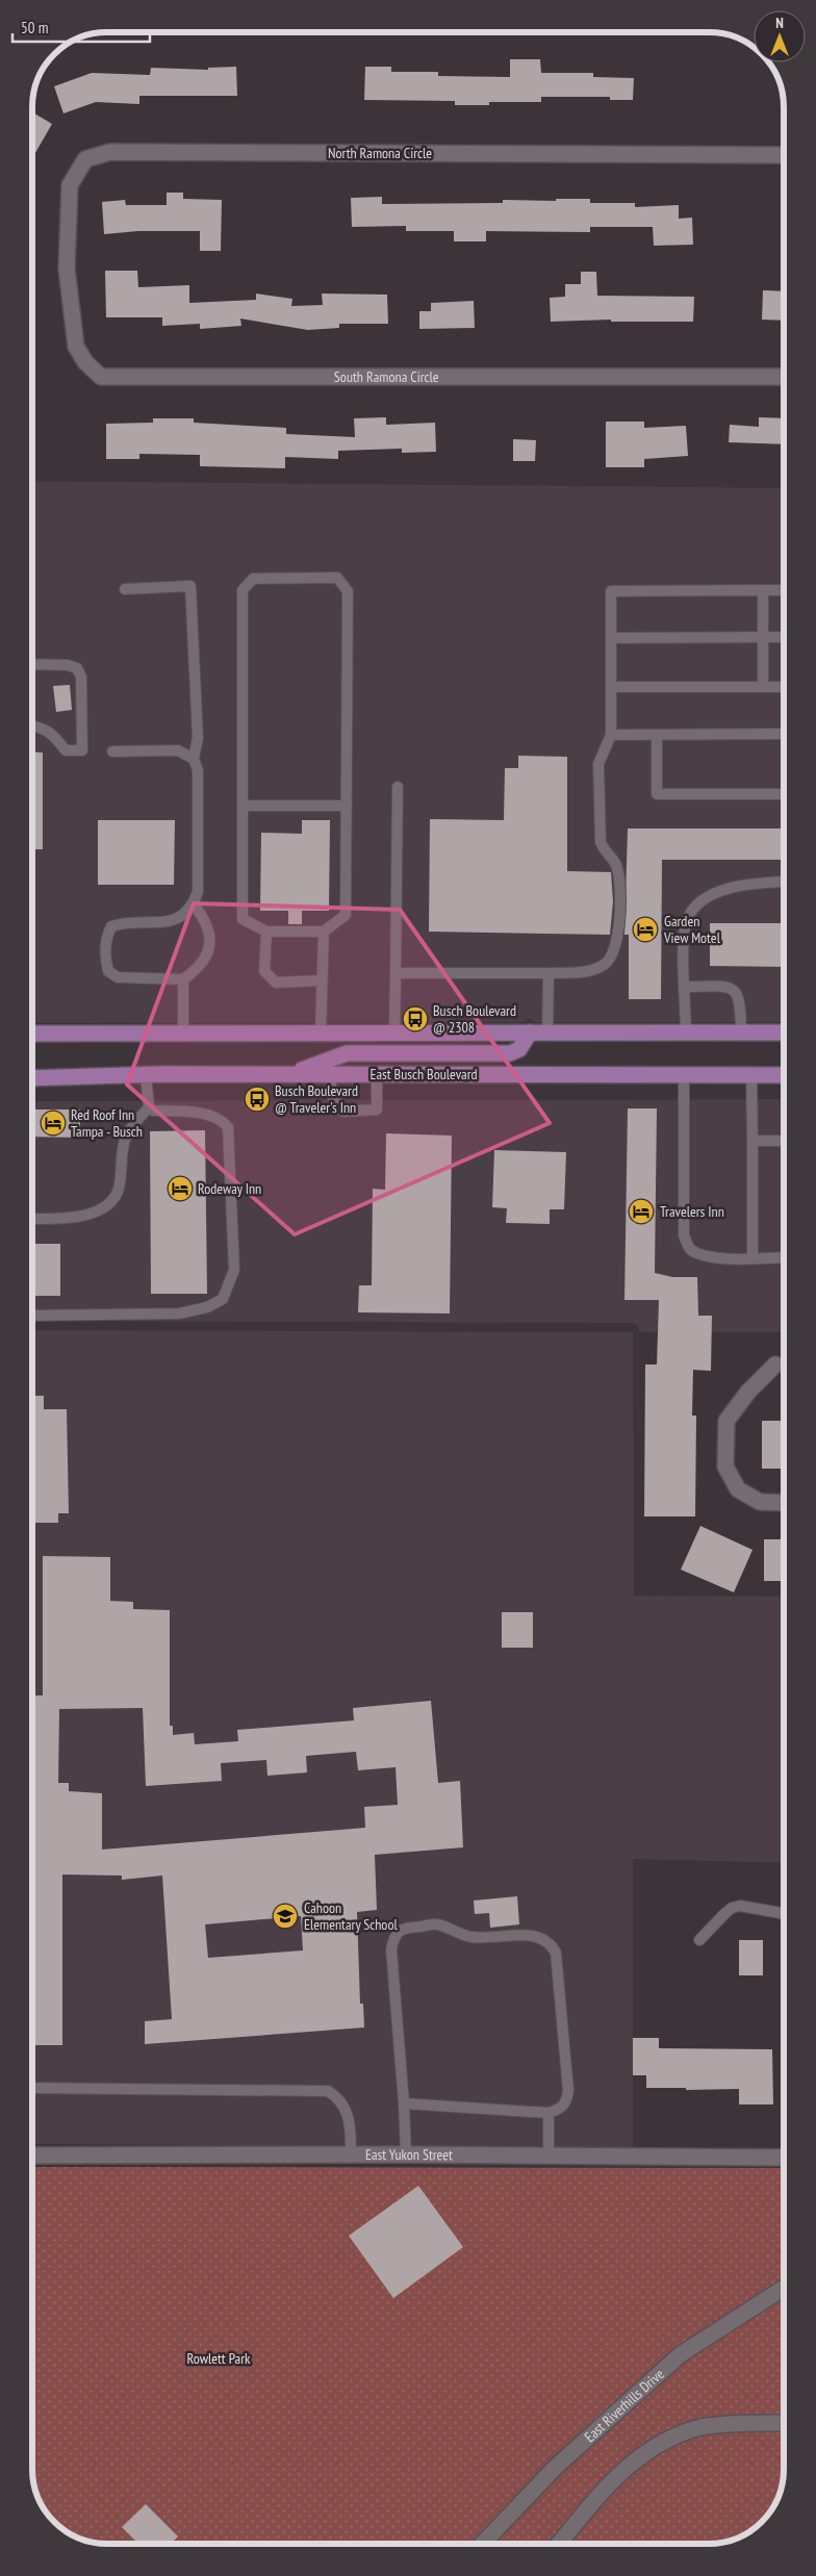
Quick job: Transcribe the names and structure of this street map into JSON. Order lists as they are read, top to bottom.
{
  "streets": {
    "main road": ["East Busch Boulevard"],
    "street": [
      "North Ramona Circle",
      "South Ramona Circle",
      "East Yukon Street",
      "East Riverhills Drive"
    ]
  },
  "crossings": [
    ["North Ramona Circle", "South Ramona Circle"]
  ],
  "parks": ["Rowlett Park"],
  "places": {
    "hotel": [
      "Garden View Motel",
      "Red Roof Inn Tampa - Busch",
      "Rodeway Inn",
      "Travelers Inn"
    ],
    "bus stop": ["Busch Boulevard @ 2308", "Busch Boulevard @ Traveler's Inn"],
    "school or university": ["Cahoon Elementary School"]
  },
  "scale_bar": "50 m",
  "north": "top"
}
